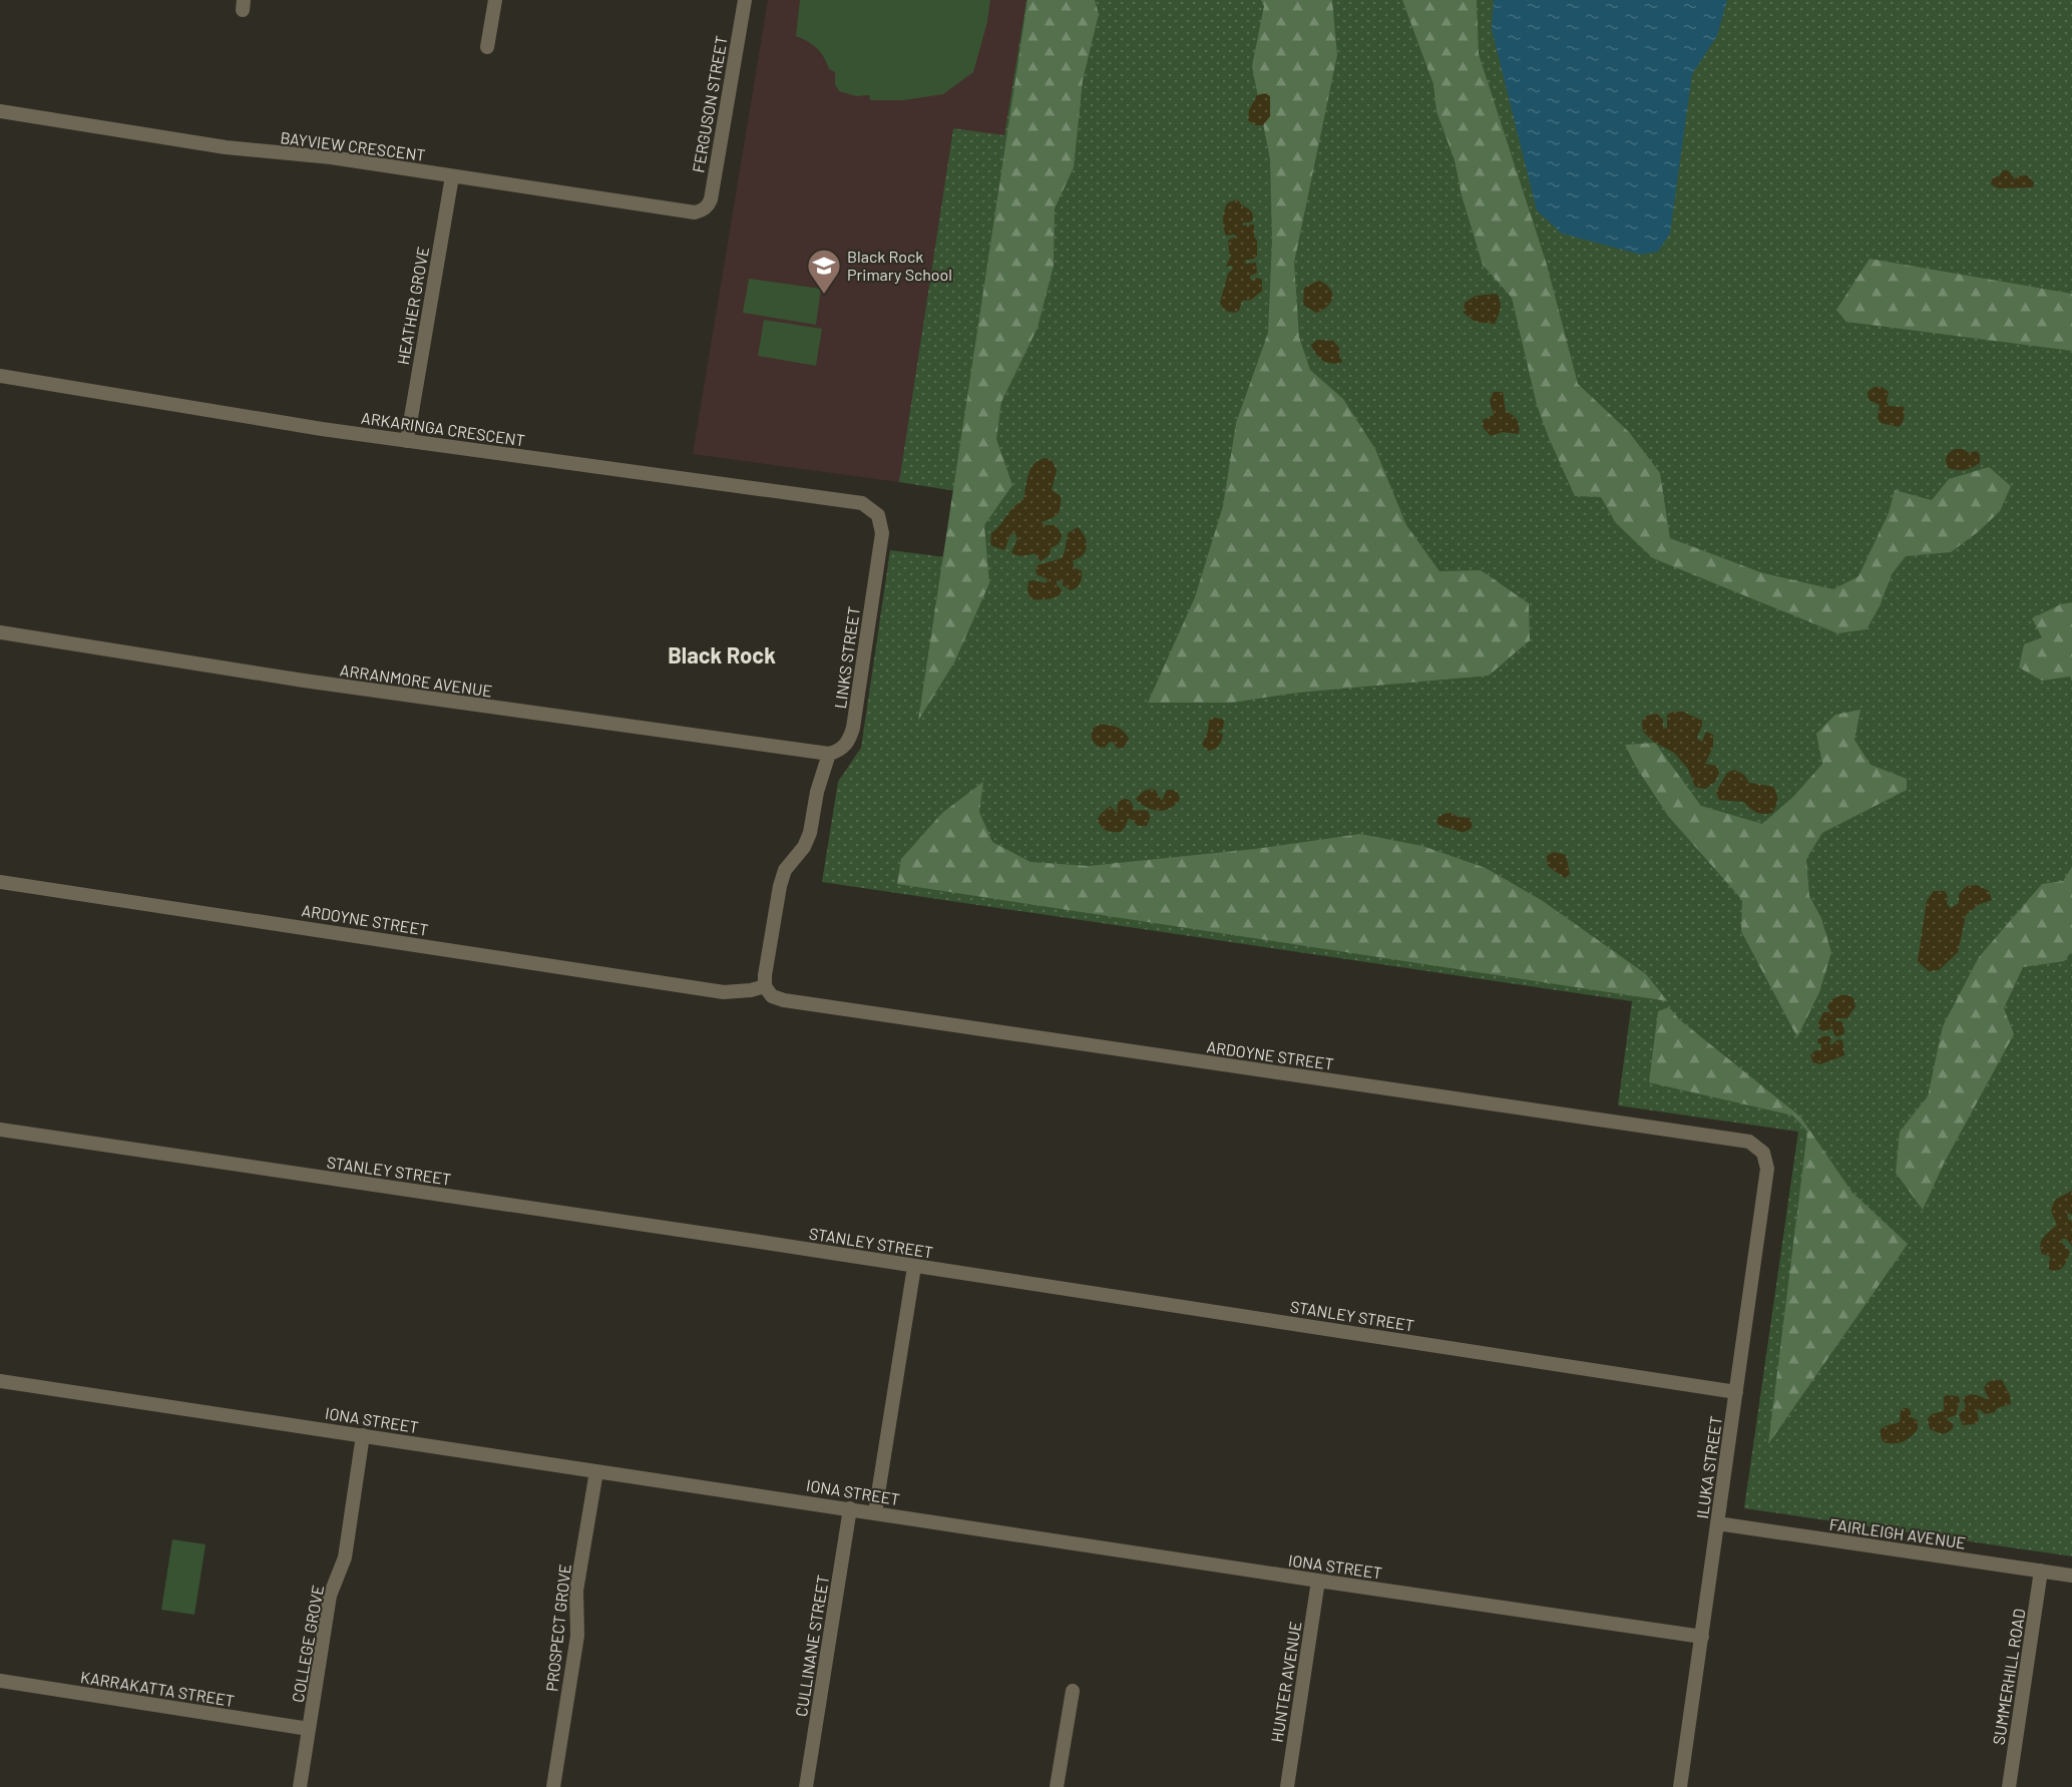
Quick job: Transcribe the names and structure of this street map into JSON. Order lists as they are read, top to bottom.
{
  "streets": {
    "street": [
      "FERGUSON STREET",
      "BAYVIEW CRESCENT",
      "HEATHER GROVE",
      "ARKARINGA CRESCENT",
      "LINKS STREET",
      "ARRANMORE AVENUE",
      "ARDOYNE STREET",
      "STANLEY STREET",
      "IONA STREET",
      "ILUKA STREET",
      "FAIRLEIGH AVENUE",
      "PROSPECT GROVE",
      "COLLEGE GROVE",
      "CULLINANE STREET",
      "SUMMERHILL ROAD",
      "HUNTER AVENUE",
      "KARRAKATTA STREET"
    ]
  },
  "crossings": [
    ["FERGUSON STREET", "BAYVIEW CRESCENT"],
    ["BAYVIEW CRESCENT", "HEATHER GROVE"],
    ["HEATHER GROVE", "ARKARINGA CRESCENT"],
    ["ARKARINGA CRESCENT", "LINKS STREET"],
    ["LINKS STREET", "ARRANMORE AVENUE"],
    ["ARDOYNE STREET", "ILUKA STREET"],
    ["STANLEY STREET", "ILUKA STREET"],
    ["IONA STREET", "ILUKA STREET"],
    ["IONA STREET", "PROSPECT GROVE"],
    ["IONA STREET", "COLLEGE GROVE"],
    ["IONA STREET", "CULLINANE STREET"],
    ["IONA STREET", "HUNTER AVENUE"],
    ["ILUKA STREET", "FAIRLEIGH AVENUE"],
    ["FAIRLEIGH AVENUE", "SUMMERHILL ROAD"],
    ["COLLEGE GROVE", "KARRAKATTA STREET"]
  ],
  "districts": ["Black Rock"],
  "places": {
    "school or university": ["Black Rock Primary School"]
  }
}
